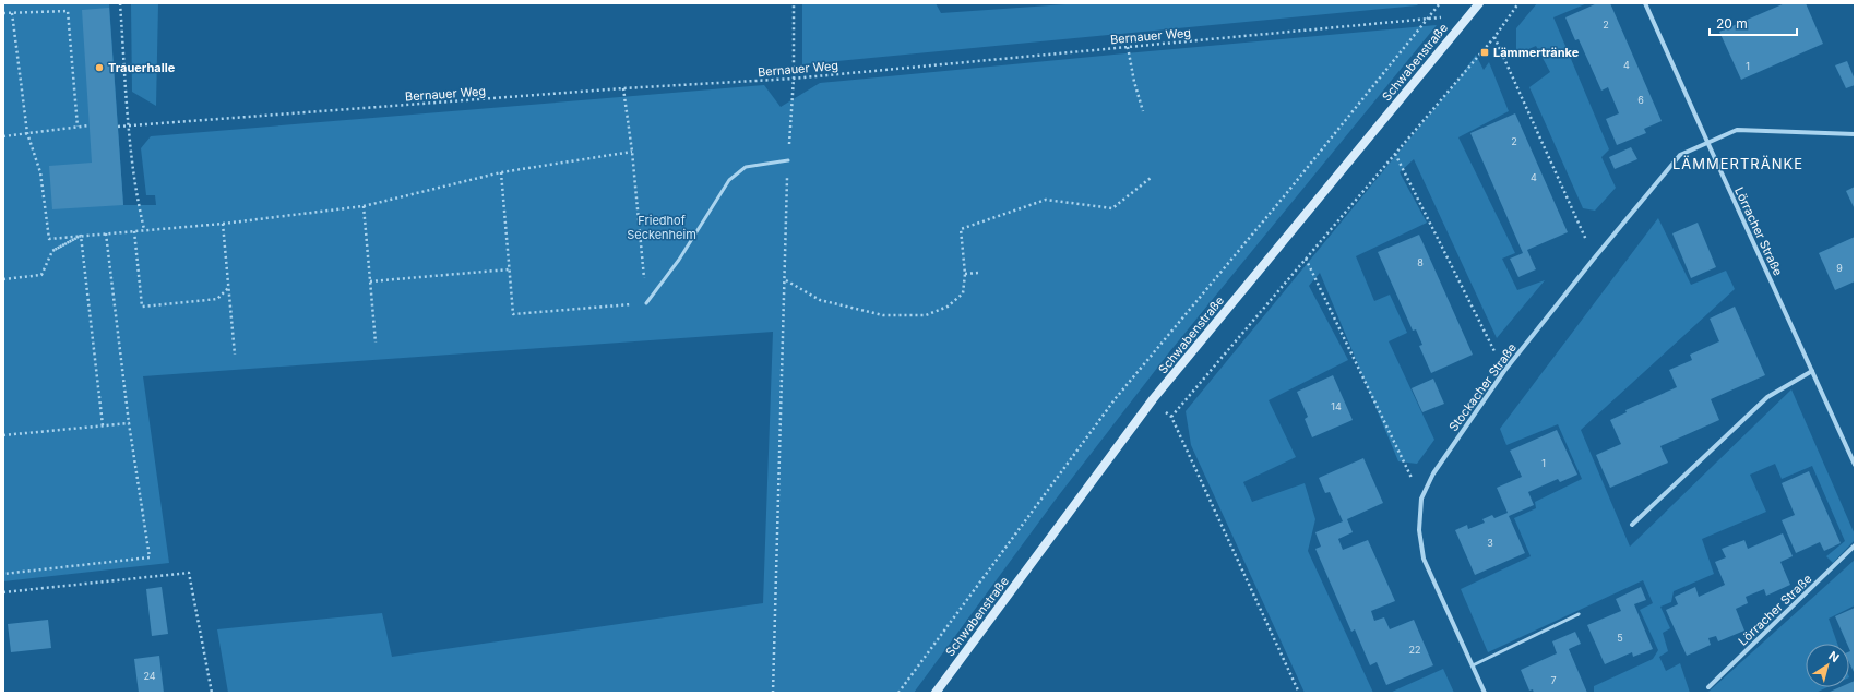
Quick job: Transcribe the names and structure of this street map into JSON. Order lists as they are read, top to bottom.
{
  "streets": {
    "street": ["Schwabenstraße", "Lörracher Straße", "Stockacher Straße"],
    "path": ["Bernauer Weg"]
  },
  "crossings": [
    ["Bernauer Weg", "Schwabenstraße"],
    ["Lörracher Straße", "Stockacher Straße"]
  ],
  "districts": ["LÄMMERTRÄNKE"],
  "parks": ["Friedhof Seckenheim"],
  "places": {
    "transit": ["Lämmertränke"],
    "other": ["Trauerhalle"]
  },
  "house_numbers": [
    "2",
    "4",
    "1",
    "6",
    "2",
    "4",
    "8",
    "9",
    "14",
    "1",
    "3",
    "5",
    "22",
    "24",
    "7"
  ],
  "scale_bar": "20 m",
  "north": "top right"
}
